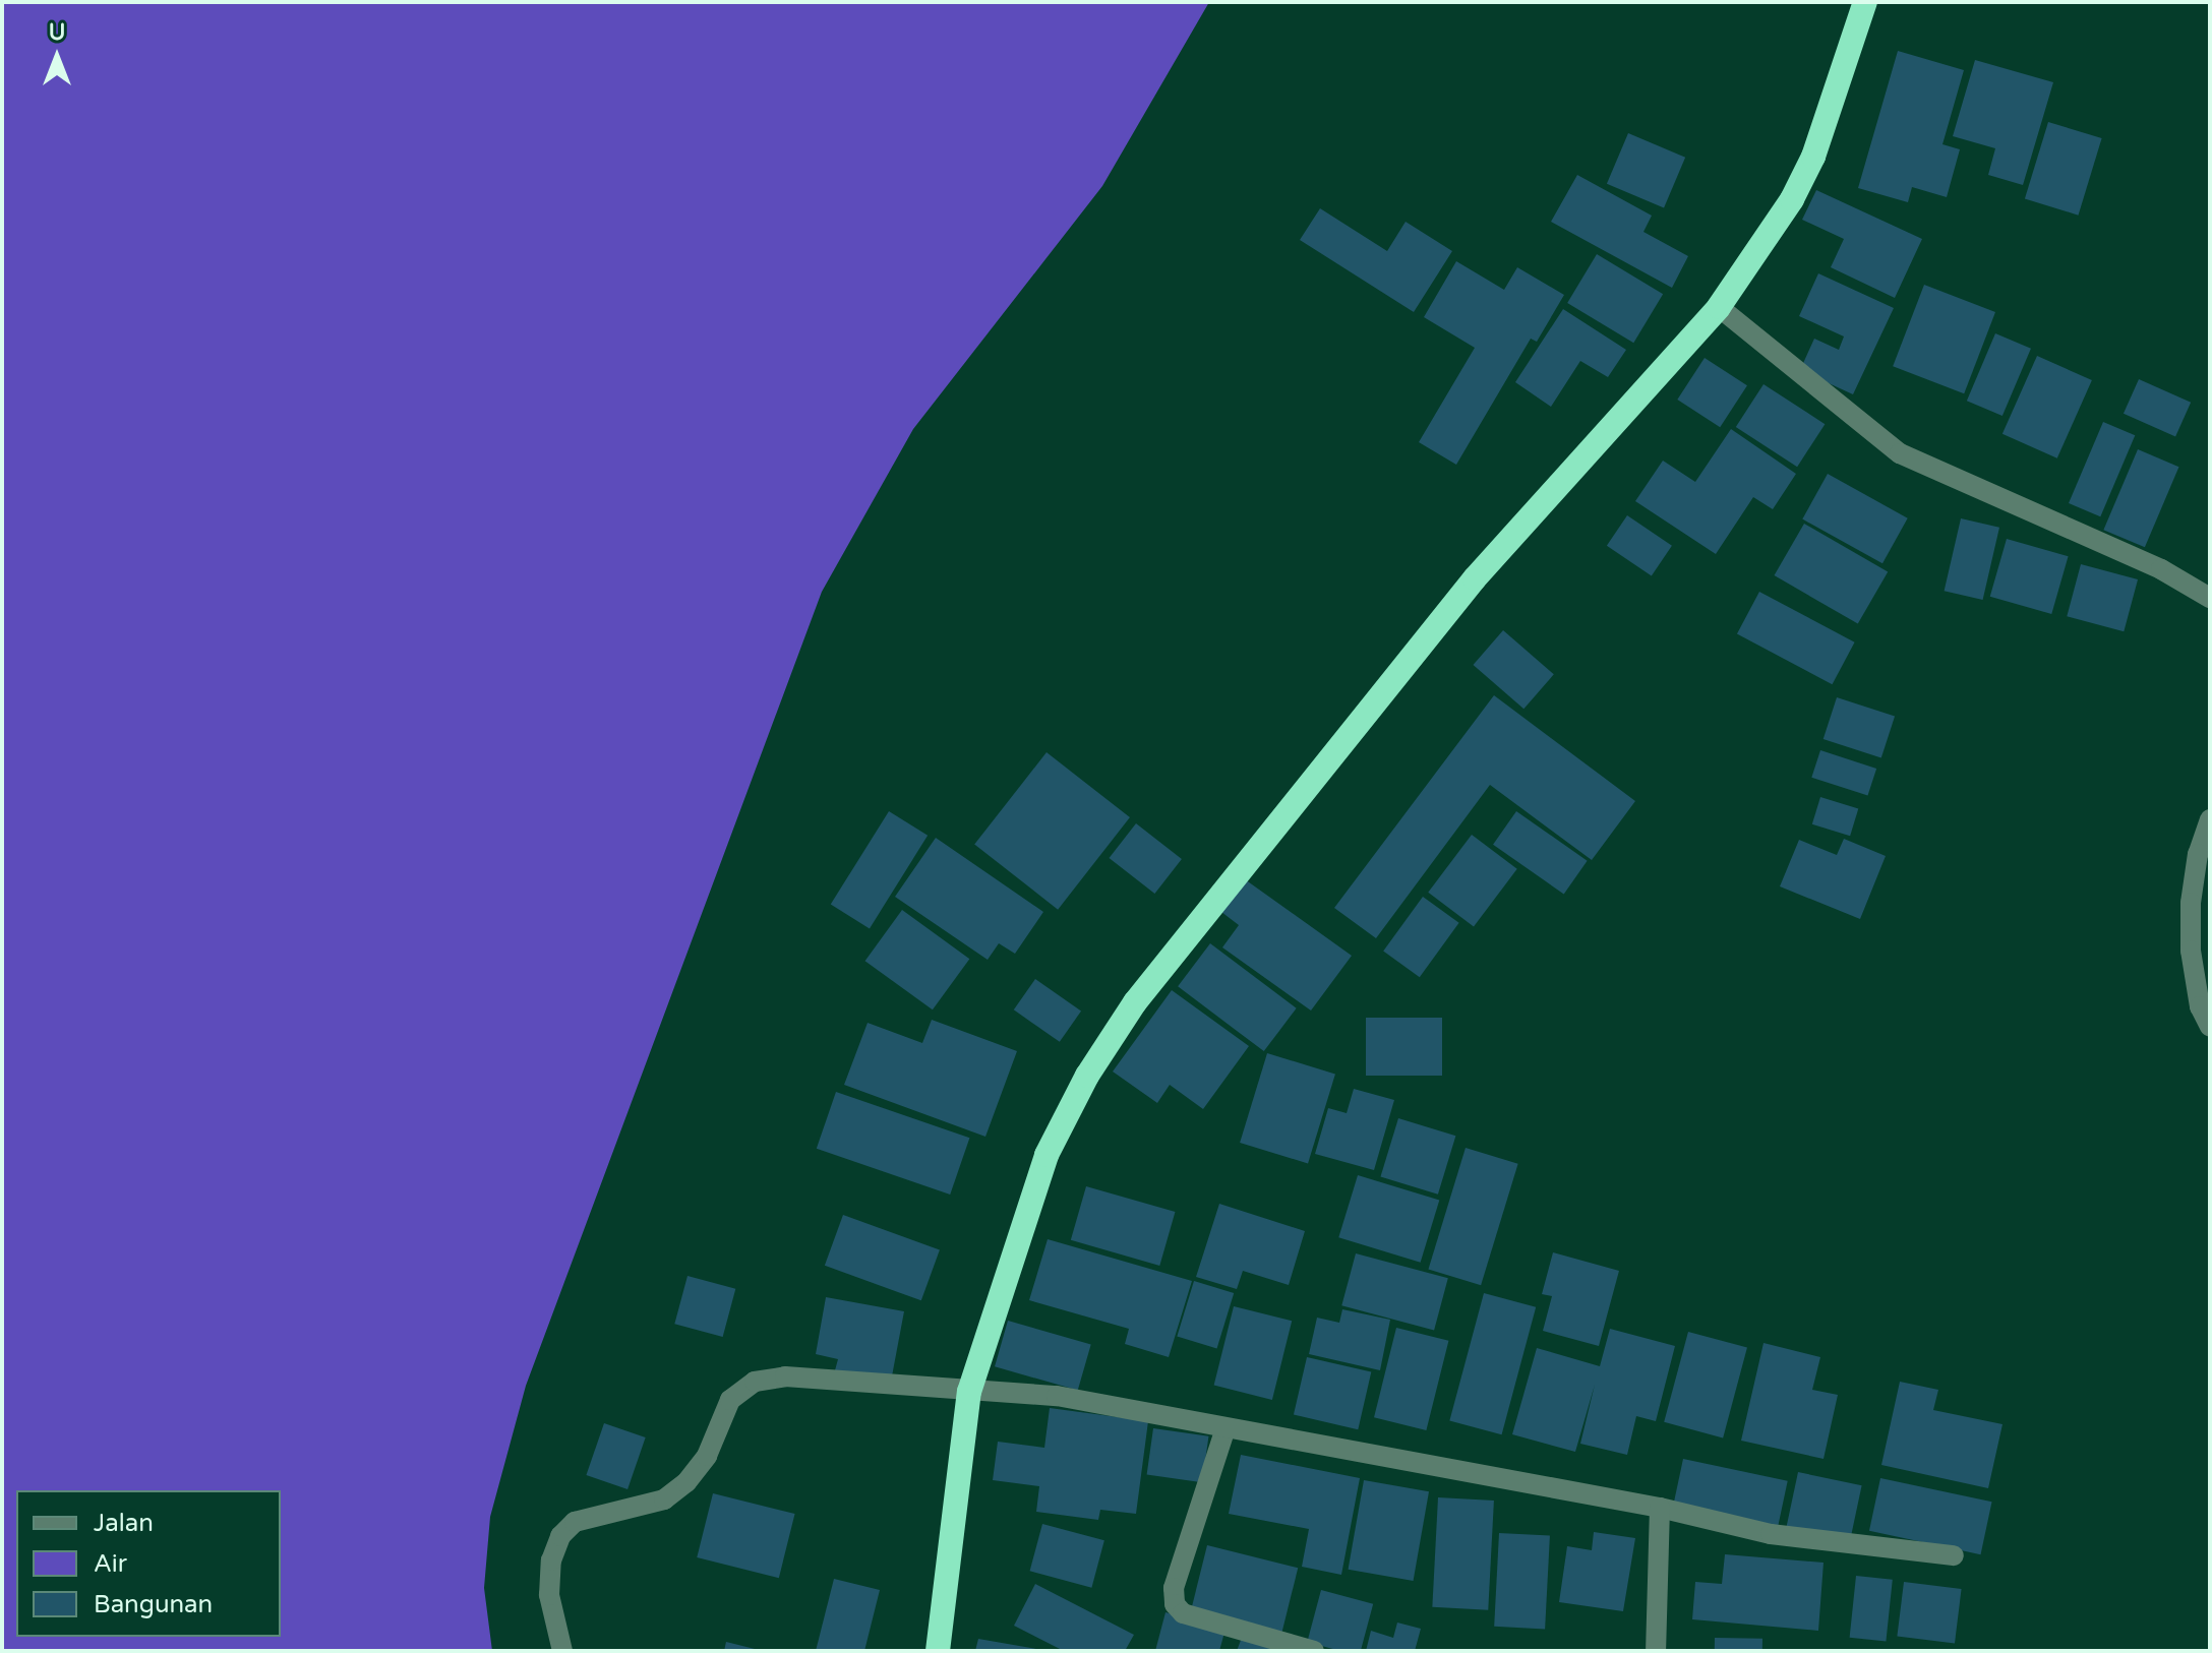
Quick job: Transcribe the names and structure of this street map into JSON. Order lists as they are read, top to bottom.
{
  "legend": ["Jalan", "Air", "Bangunan"],
  "north": "top"
}
